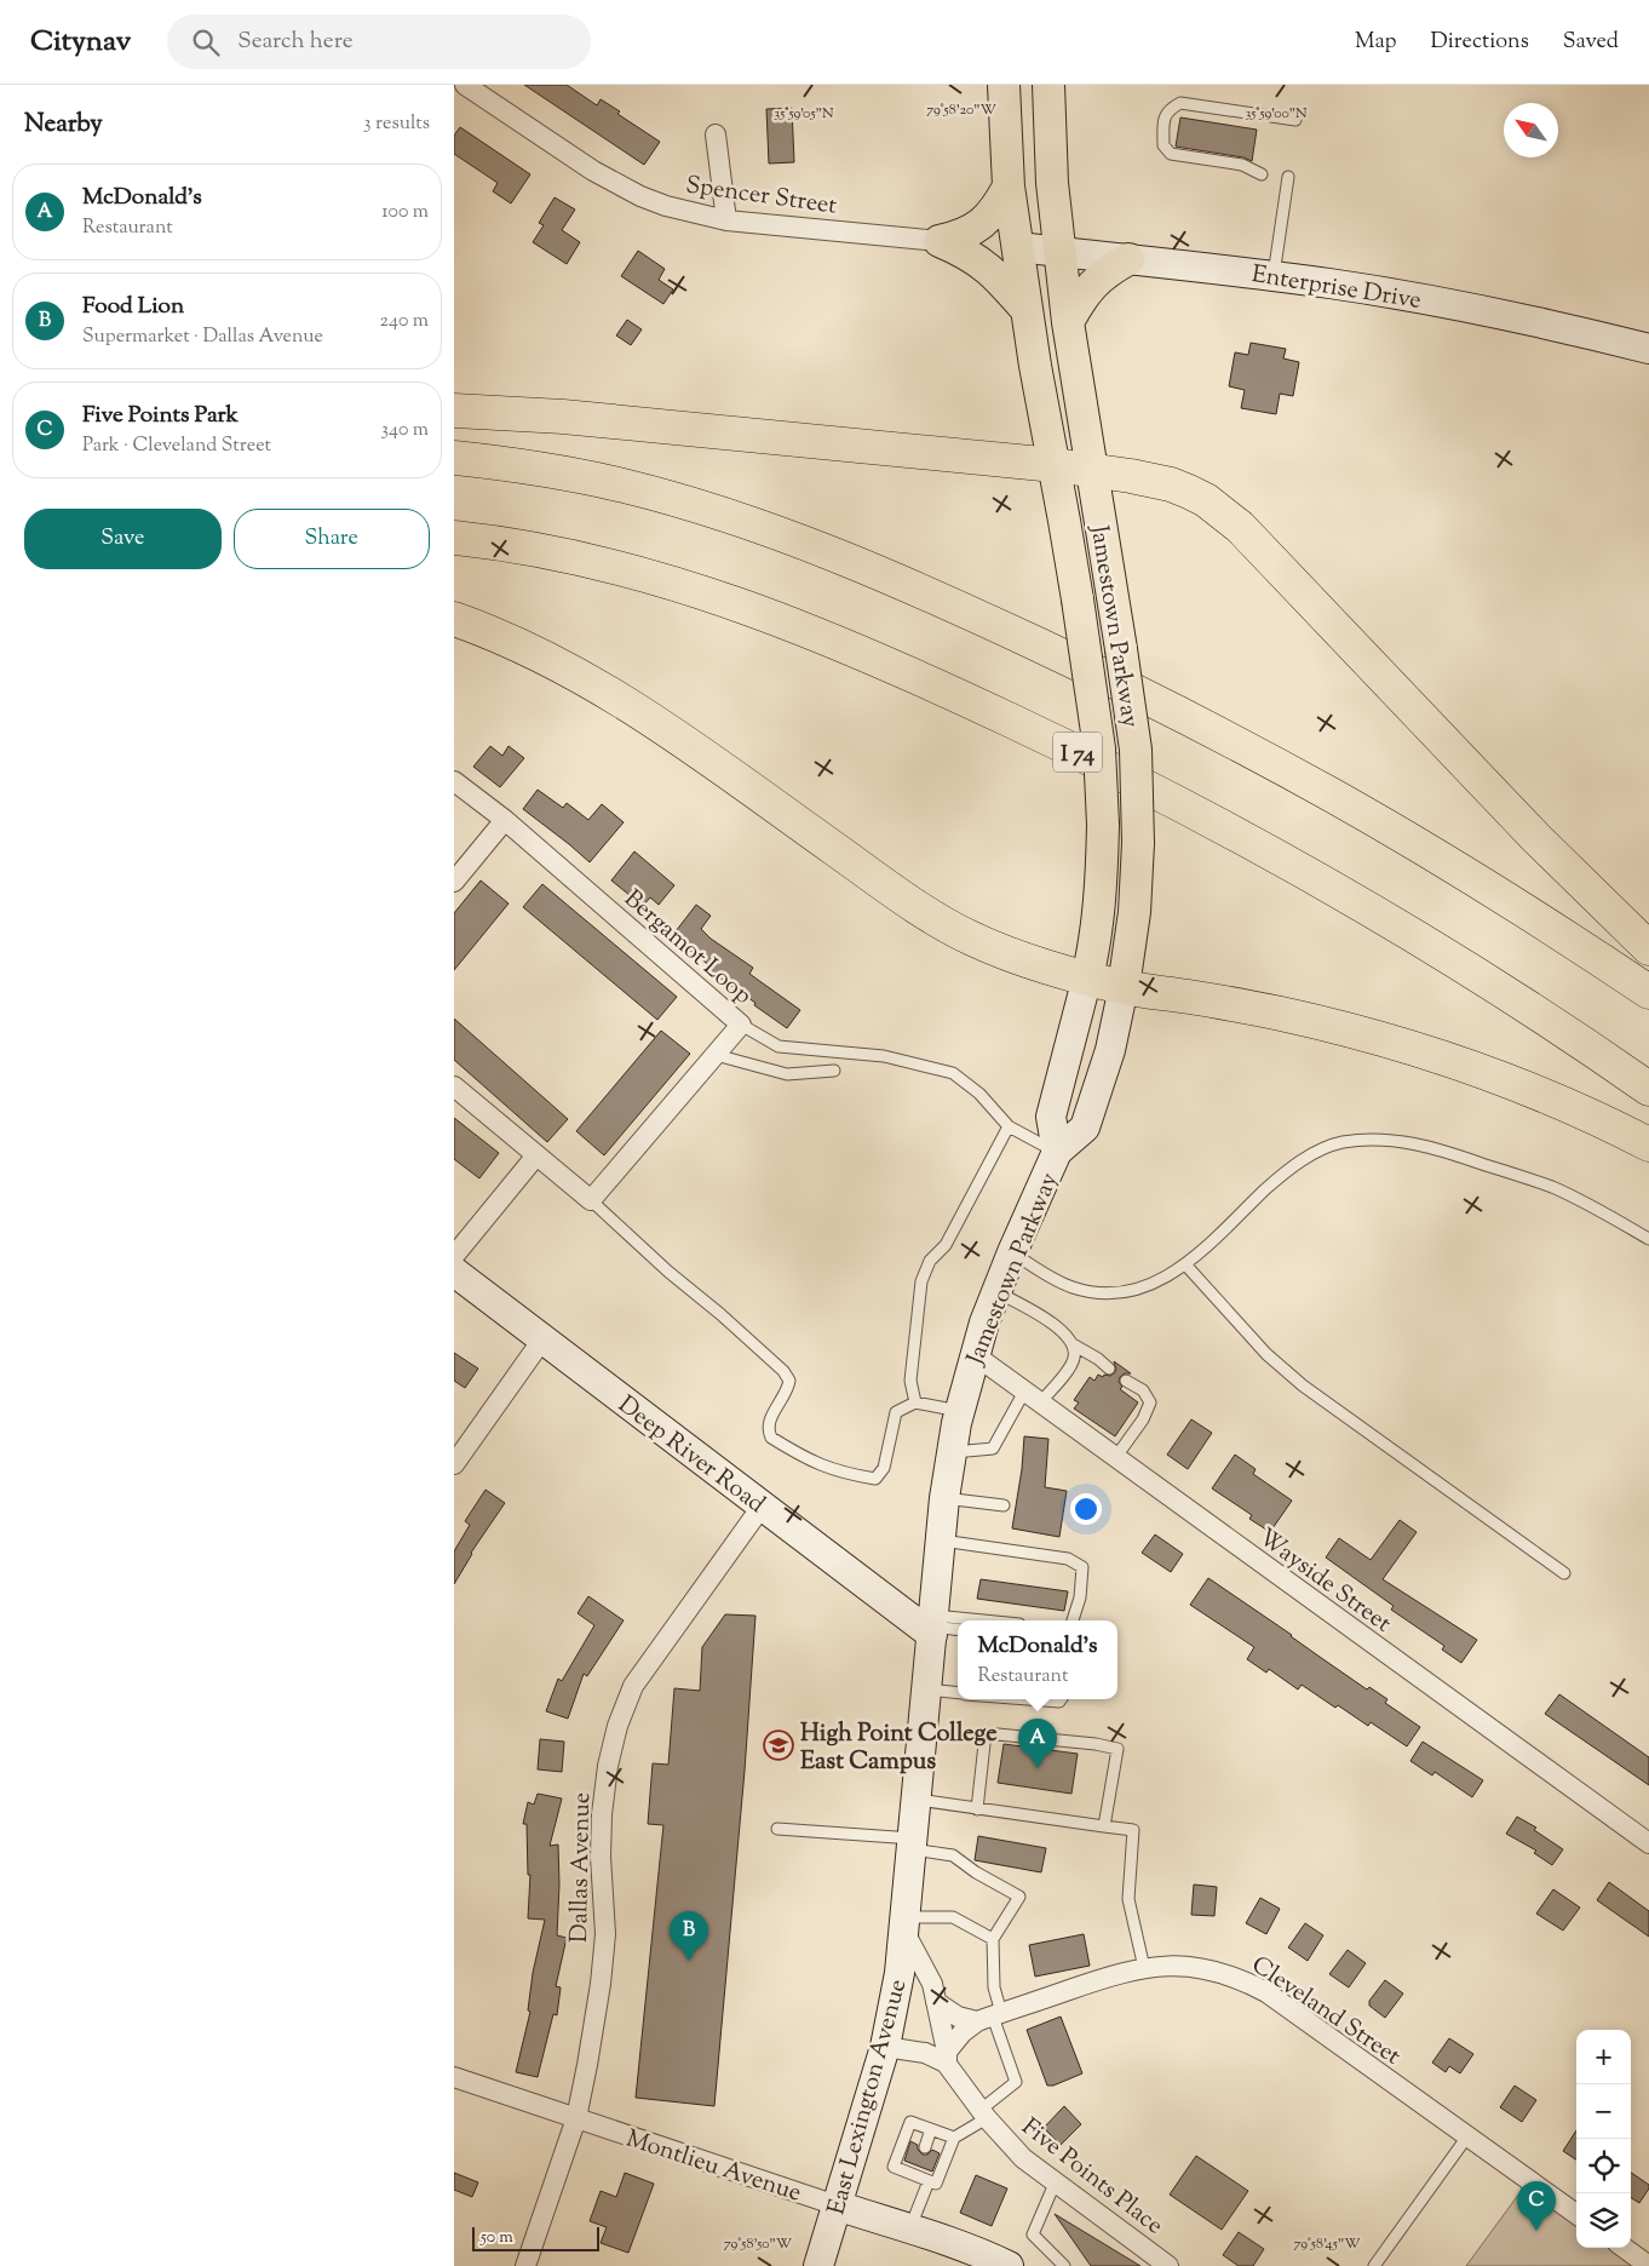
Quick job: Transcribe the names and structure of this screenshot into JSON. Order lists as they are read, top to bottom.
{
  "streets": {
    "highway": ["I 74"],
    "main road": [
      "Enterprise Drive",
      "Jamestown Parkway",
      "Deep River Road",
      "East Lexington Avenue",
      "Montlieu Avenue"
    ],
    "street": [
      "Spencer Street",
      "Bergamot Loop",
      "Wayside Street",
      "Dallas Avenue",
      "Cleveland Street",
      "Five Points Place"
    ]
  },
  "crossings": [
    ["Enterprise Drive", "Jamestown Parkway"],
    ["Jamestown Parkway", "Deep River Road"],
    ["Jamestown Parkway", "Wayside Street"],
    ["Jamestown Parkway", "East Lexington Avenue"],
    ["Deep River Road", "Dallas Avenue"],
    ["Deep River Road", "East Lexington Avenue"],
    ["Dallas Avenue", "Montlieu Avenue"],
    ["Cleveland Street", "Five Points Place"],
    ["East Lexington Avenue", "Montlieu Avenue"],
    ["East Lexington Avenue", "Five Points Place"]
  ],
  "places": {
    "school or university": ["High Point College East Campus"]
  },
  "scale_bar": "50 m",
  "north": "top left",
  "page": {
    "header": "Citynav",
    "search": "Search here",
    "nav": ["Map", "Directions", "Saved"],
    "heading": ["Nearby", "3 results"],
    "list": [
      {
        "mark": "A",
        "name": "McDonald's",
        "note": "Restaurant",
        "value": "100 m"
      },
      {
        "mark": "B",
        "name": "Food Lion",
        "note": "Supermarket · Dallas Avenue",
        "value": "240 m"
      },
      {
        "mark": "C",
        "name": "Five Points Park",
        "note": "Park · Cleveland Street",
        "value": "340 m"
      }
    ],
    "buttons": ["Save", "Share"],
    "popup": ["McDonald's", "Restaurant"],
    "pins": ["A", "B", "C"],
    "map_buttons": ["+", "−"],
    "scale": "50 m"
  },
  "coordinates": [
    "79°58'20\"W",
    "35°59'05\"N",
    "35°59'00\"N",
    "79°58'50\"W",
    "79°58'45\"W"
  ]
}
